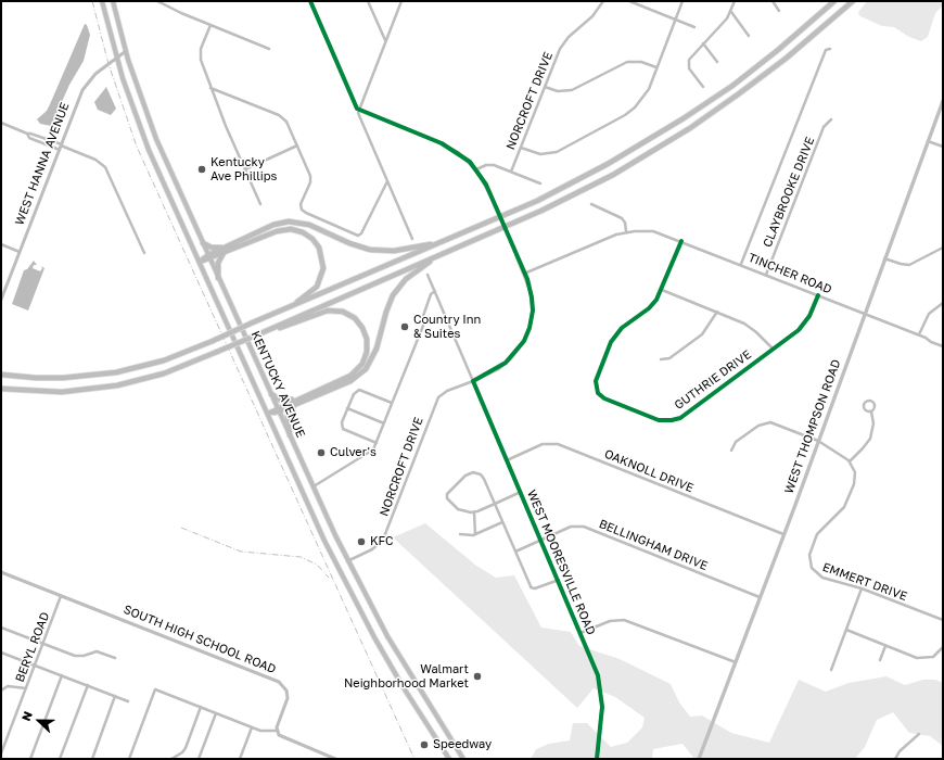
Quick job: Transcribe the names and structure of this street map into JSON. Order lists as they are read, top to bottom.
{
  "streets": {
    "main road": ["KENTUCKY AVENUE", "WEST THOMPSON ROAD"],
    "street": [
      "NORCROFT DRIVE",
      "WEST HANNA AVENUE",
      "CLAYBROOKE DRIVE",
      "TINCHER ROAD",
      "GUTHRIE DRIVE",
      "OAKNOLL DRIVE",
      "BELLINGHAM DRIVE",
      "WEST MOORESVILLE ROAD",
      "EMMERT DRIVE",
      "SOUTH HIGH SCHOOL ROAD",
      "BERYL ROAD"
    ]
  },
  "crossings": [
    ["NORCROFT DRIVE", "KENTUCKY AVENUE"],
    ["NORCROFT DRIVE", "WEST MOORESVILLE ROAD"],
    ["WEST HANNA AVENUE", "KENTUCKY AVENUE"],
    ["CLAYBROOKE DRIVE", "TINCHER ROAD"],
    ["TINCHER ROAD", "GUTHRIE DRIVE"],
    ["TINCHER ROAD", "WEST THOMPSON ROAD"],
    ["WEST THOMPSON ROAD", "OAKNOLL DRIVE"],
    ["WEST THOMPSON ROAD", "BELLINGHAM DRIVE"],
    ["OAKNOLL DRIVE", "WEST MOORESVILLE ROAD"],
    ["BELLINGHAM DRIVE", "WEST MOORESVILLE ROAD"],
    ["SOUTH HIGH SCHOOL ROAD", "BERYL ROAD"]
  ],
  "places": [
    "Kentucky Ave Phillips",
    "Country Inn & Suites",
    "Culver's",
    "KFC",
    "Walmart Neighborhood Market",
    "Speedway"
  ],
  "north": "left"
}
